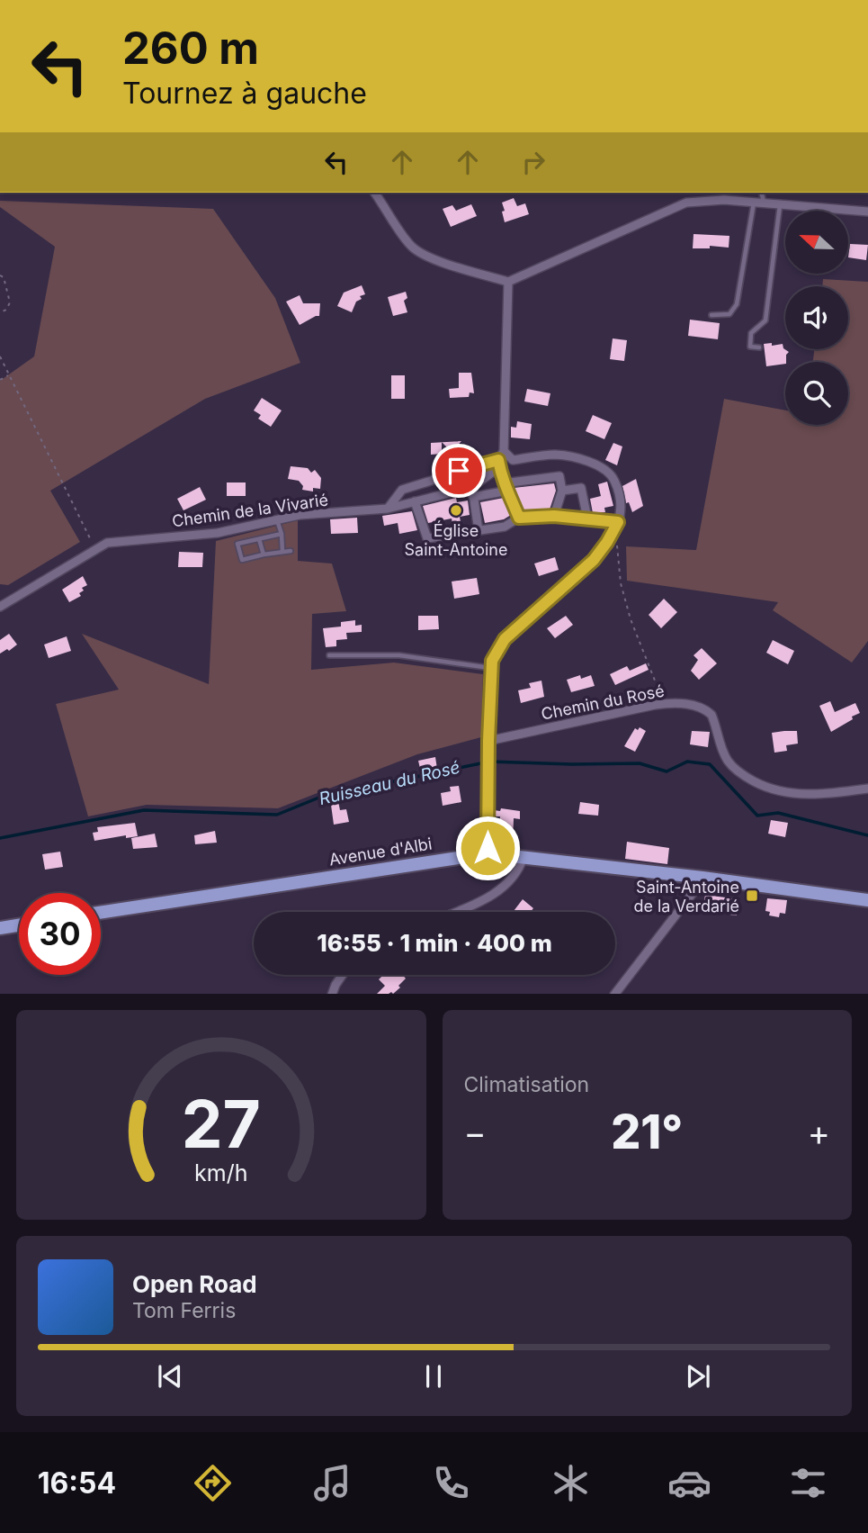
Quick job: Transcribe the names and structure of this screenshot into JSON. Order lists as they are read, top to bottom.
{
  "streets": {
    "main road": ["Avenue d'Albi"],
    "street": ["Chemin de la Vivarié", "Chemin du Rosé"]
  },
  "water": ["Ruisseau du Rosé"],
  "places": {
    "other": ["Église Saint-Antoine"],
    "transit": ["Saint-Antoine de la Verdarié"]
  },
  "north": "left",
  "page": {
    "turn": ["260 m", "Tournez à gauche"],
    "limit": "30",
    "trip": "16:55 · 1 min · 400 m",
    "tile": "Climatisation",
    "heat": ["−", "21°", "+"],
    "song": ["Open Road", "Tom Ferris"],
    "tabs": "16:54",
    "gauge": ["27", "km/h"]
  }
}
